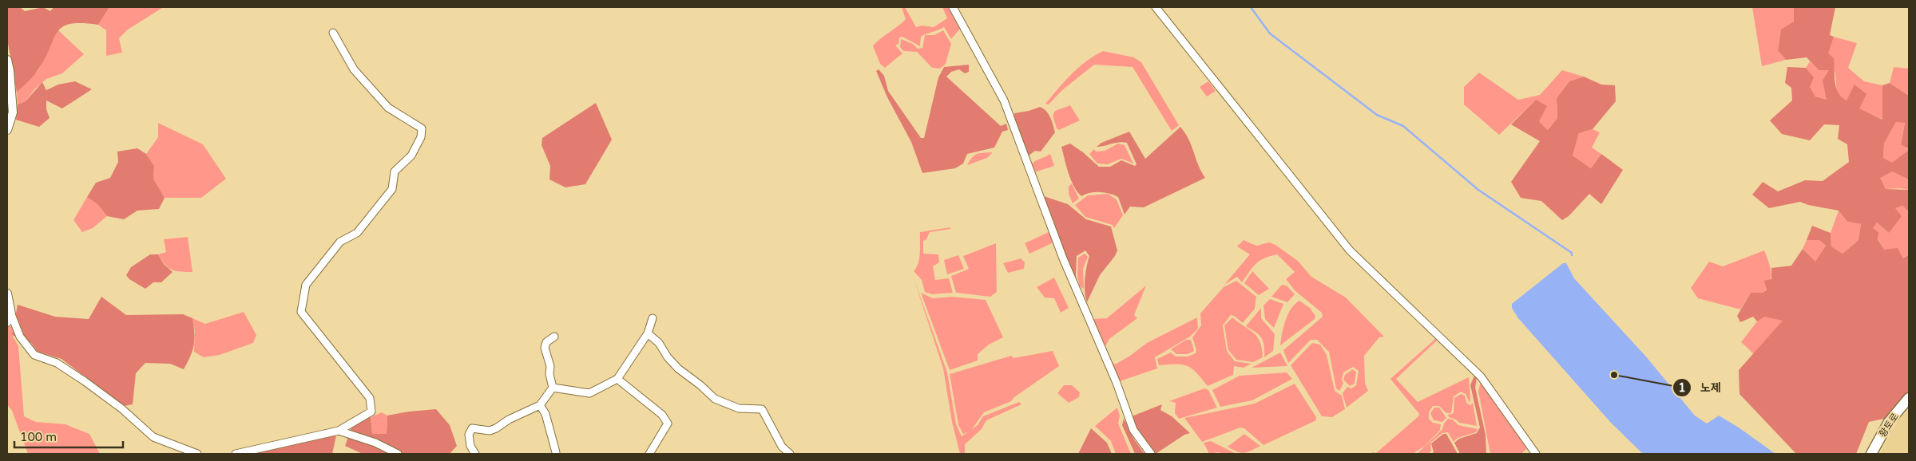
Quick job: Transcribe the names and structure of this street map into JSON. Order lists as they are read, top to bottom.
{
  "streets": {
    "main road": ["황토로"]
  },
  "places": ["노제"],
  "scale_bar": "100 m"
}
